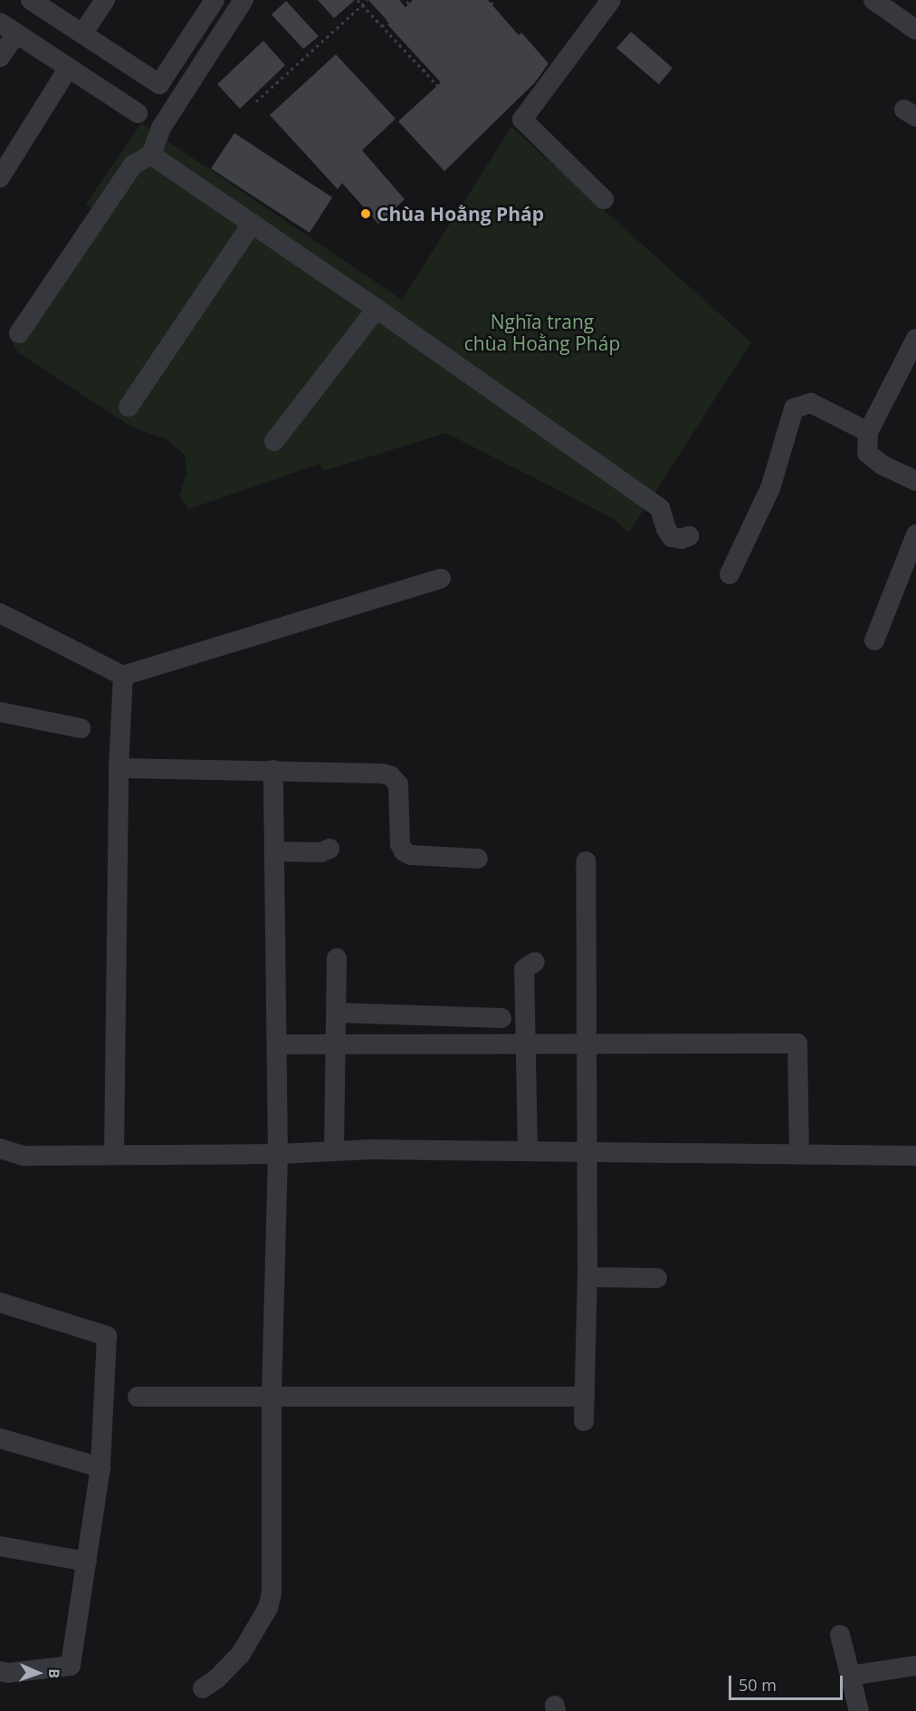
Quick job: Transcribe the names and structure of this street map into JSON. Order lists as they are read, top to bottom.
{
  "parks": ["Nghĩa trang chùa Hoằng Pháp"],
  "places": ["Chùa Hoằng Pháp"],
  "scale_bar": "50 m",
  "north": "right"
}
